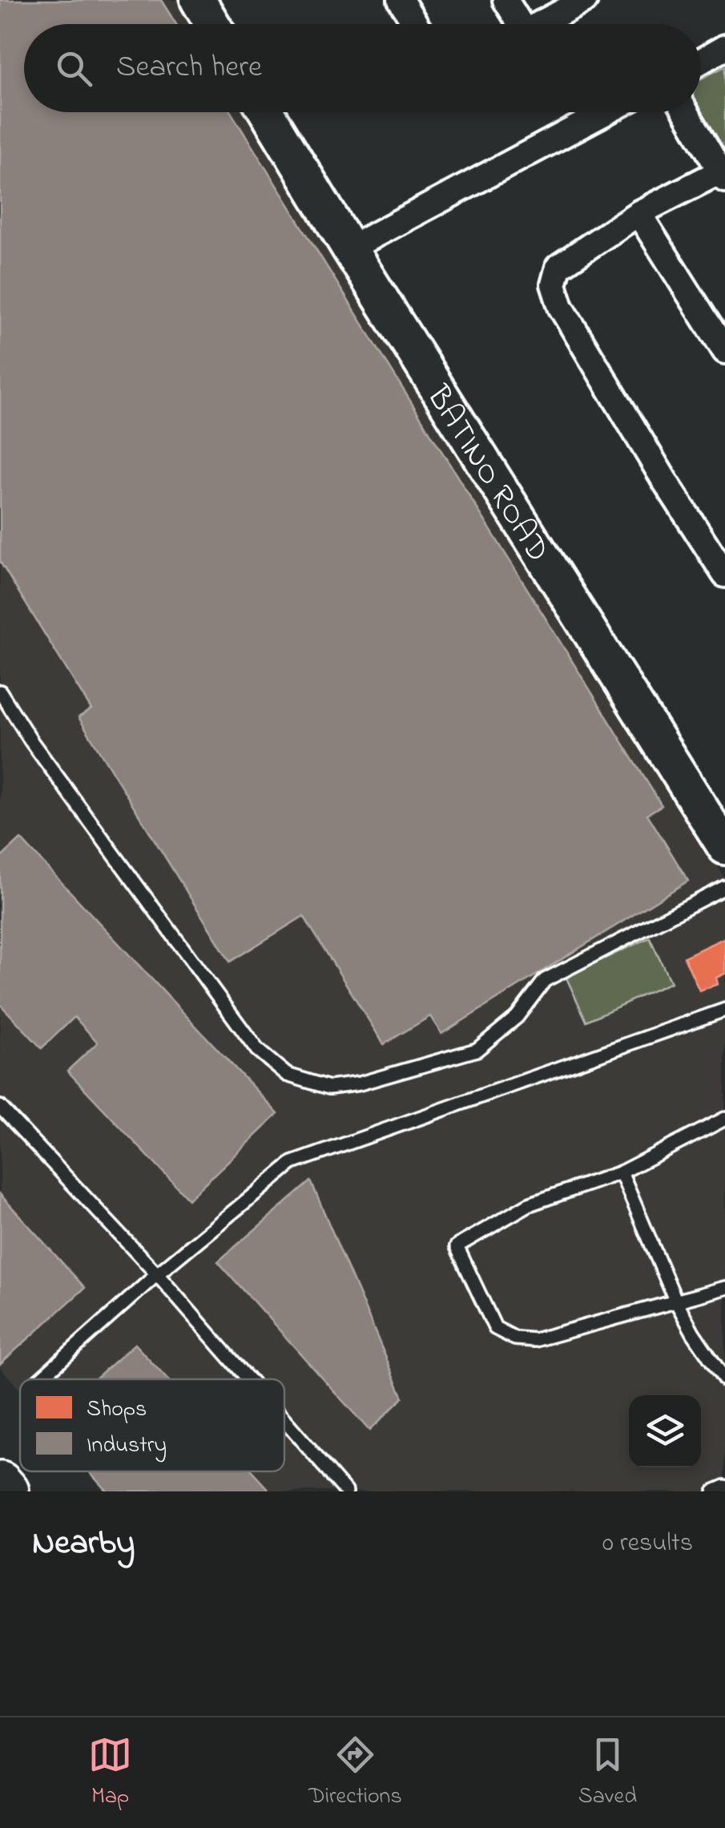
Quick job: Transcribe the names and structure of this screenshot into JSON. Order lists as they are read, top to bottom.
{
  "streets": {
    "main road": ["BATINO ROAD"]
  },
  "legend": ["Shops", "Industry"],
  "page": {
    "search": "Search here",
    "heading": ["Nearby", "0 results"],
    "nav": ["Map", "Directions", "Saved"]
  }
}
